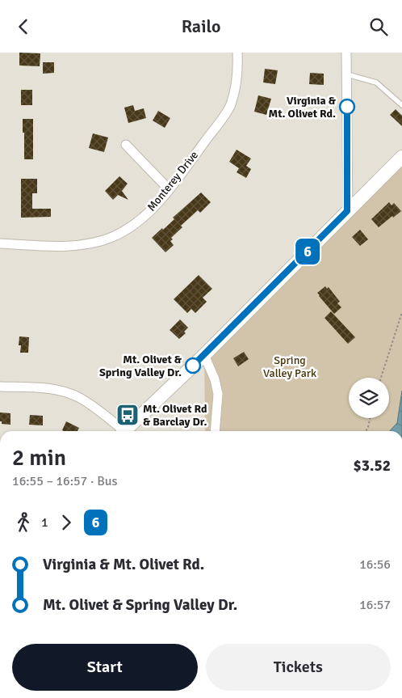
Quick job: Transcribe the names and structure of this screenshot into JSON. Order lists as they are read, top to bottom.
{
  "streets": {
    "street": ["Monterey Drive"]
  },
  "parks": ["Spring Valley Park"],
  "places": {
    "other": ["Virginia & Mt. Olivet Rd.", "Mt. Olivet & Spring Valley Dr."],
    "bus stop": ["Mt. Olivet Rd & Barclay Dr."]
  },
  "lines": ["bus line 6"],
  "page": {
    "header": "Railo",
    "on_map": "6",
    "heading": ["2 min", "16:55 – 16:57 · Bus", "$3.52"],
    "legs": ["1", "6"],
    "list": [
      {
        "name": "Virginia & Mt. Olivet Rd.",
        "value": "16:56"
      },
      {
        "name": "Mt. Olivet & Spring Valley Dr.",
        "value": "16:57"
      }
    ],
    "buttons": ["Start", "Tickets"]
  }
}
